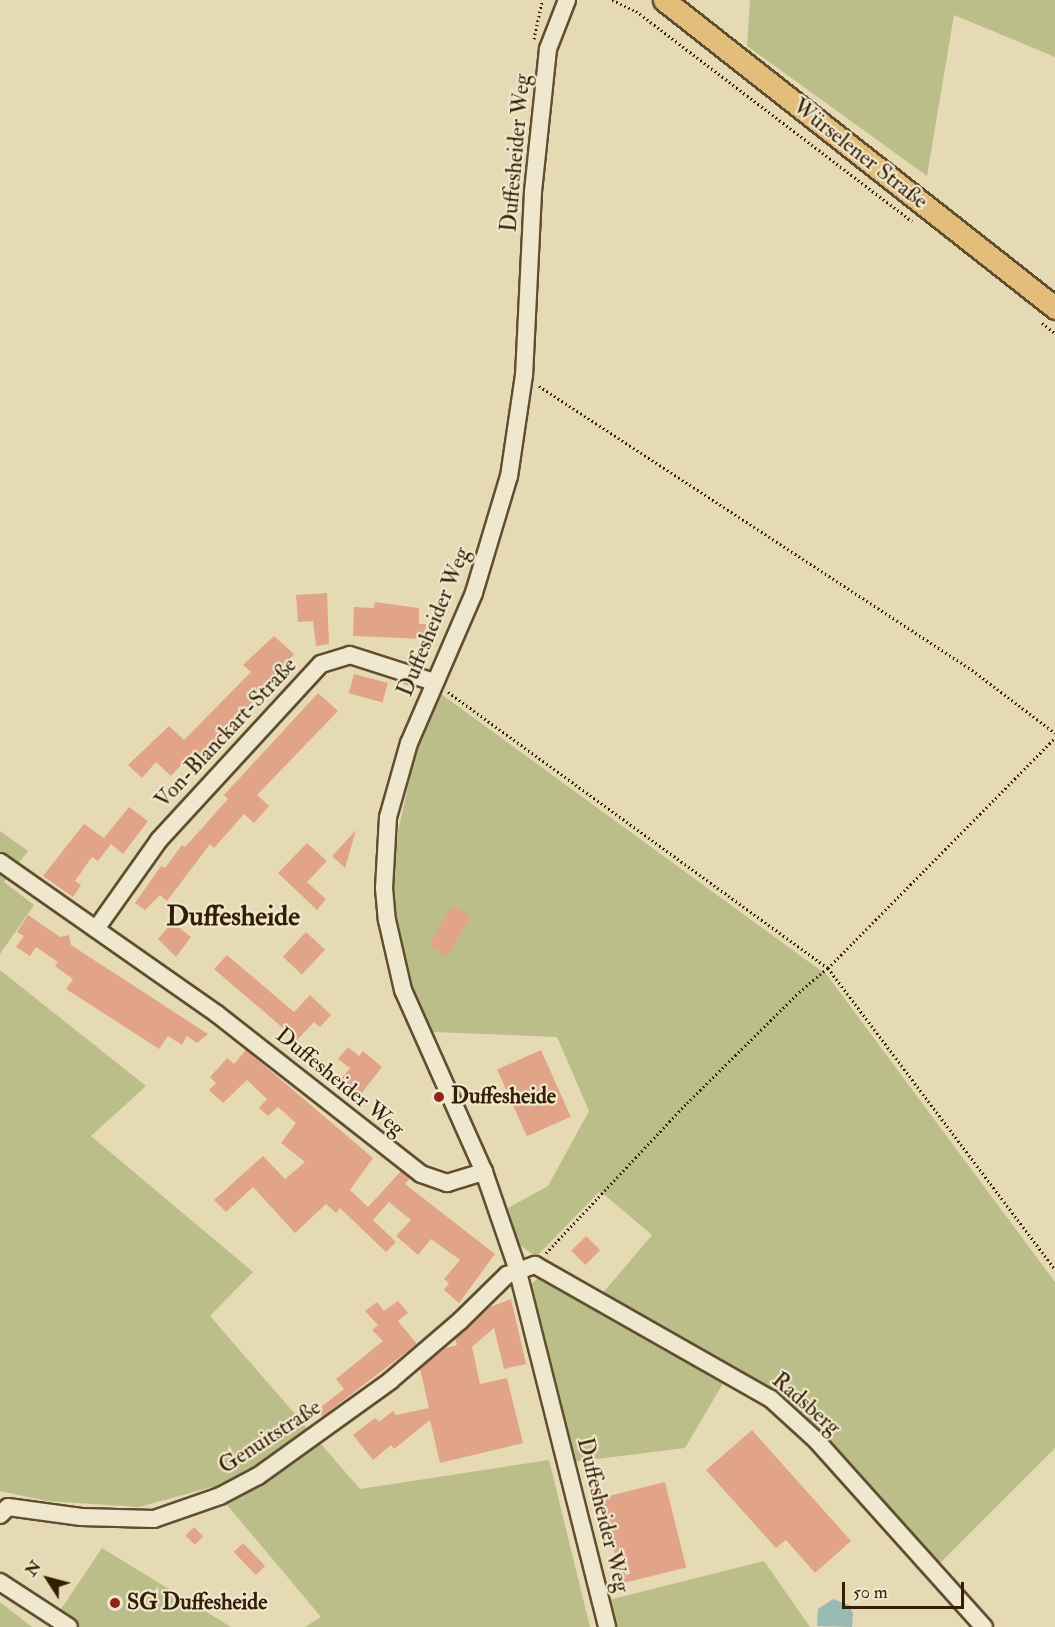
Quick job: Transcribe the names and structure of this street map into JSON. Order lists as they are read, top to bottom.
{
  "streets": {
    "main road": ["Würselener Straße"],
    "street": [
      "Duffesheider Weg",
      "Von-Blanckart-Straße",
      "Radsberg",
      "Genuitstraße"
    ]
  },
  "crossings": [
    ["Duffesheider Weg", "Von-Blanckart-Straße"],
    ["Duffesheider Weg", "Genuitstraße"]
  ],
  "districts": ["Duffesheide"],
  "places": ["Duffesheide", "SG Duffesheide"],
  "scale_bar": "50 m",
  "north": "top left"
}
